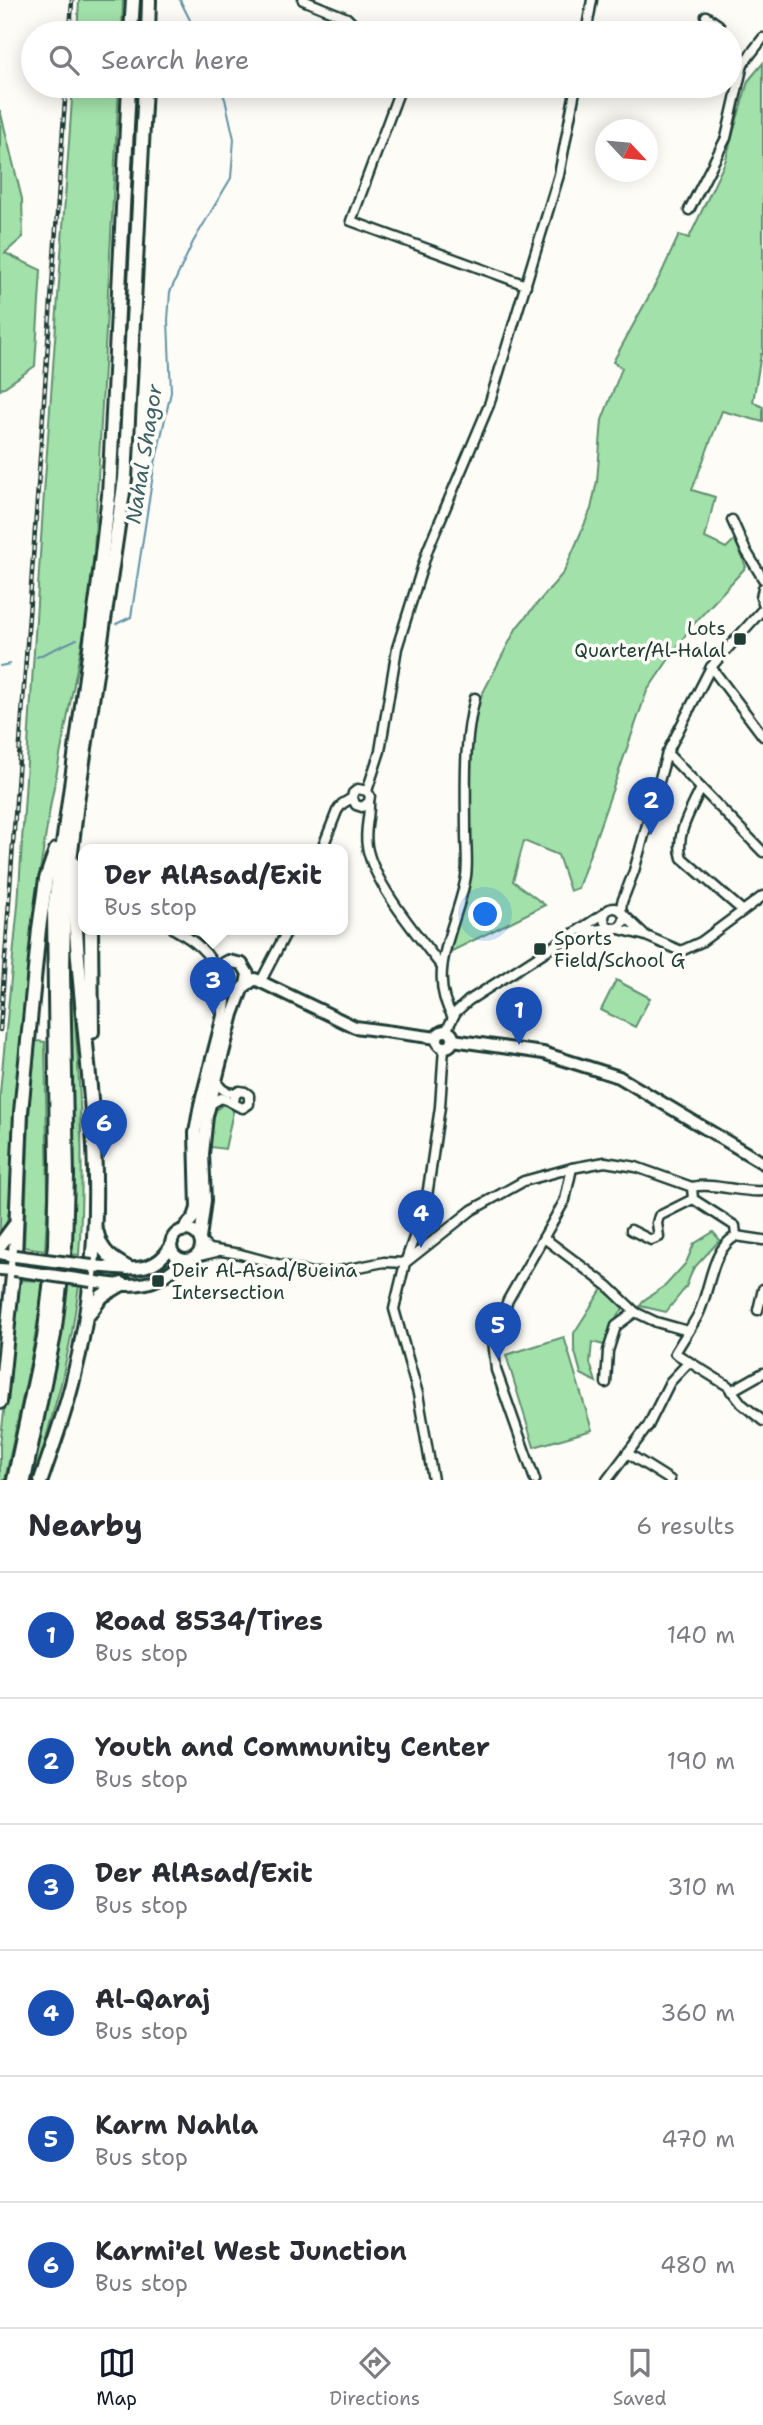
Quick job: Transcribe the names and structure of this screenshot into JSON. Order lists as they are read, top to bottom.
{
  "water": ["Nahal Shagor"],
  "places": {
    "transit": ["Lots Quarter/Al-Halal", "Sports Field/School G", "Deir Al-Asad/Bueina Intersection"]
  },
  "north": "bottom right",
  "page": {
    "search": "Search here",
    "pins": [
      "2",
      "3",
      "1",
      "6",
      "4",
      "5"
    ],
    "popup": ["Der AlAsad/Exit", "Bus stop"],
    "heading": ["Nearby", "6 results"],
    "list": [
      {
        "mark": "1",
        "name": "Road 8534/Tires",
        "note": "Bus stop",
        "value": "140 m"
      },
      {
        "mark": "2",
        "name": "Youth and Community Center",
        "note": "Bus stop",
        "value": "190 m"
      },
      {
        "mark": "3",
        "name": "Der AlAsad/Exit",
        "note": "Bus stop",
        "value": "310 m"
      },
      {
        "mark": "4",
        "name": "Al-Qaraj",
        "note": "Bus stop",
        "value": "360 m"
      },
      {
        "mark": "5",
        "name": "Karm Nahla",
        "note": "Bus stop",
        "value": "470 m"
      },
      {
        "mark": "6",
        "name": "Karmi'el West Junction",
        "note": "Bus stop",
        "value": "480 m"
      }
    ],
    "nav": ["Map", "Directions", "Saved"]
  }
}
